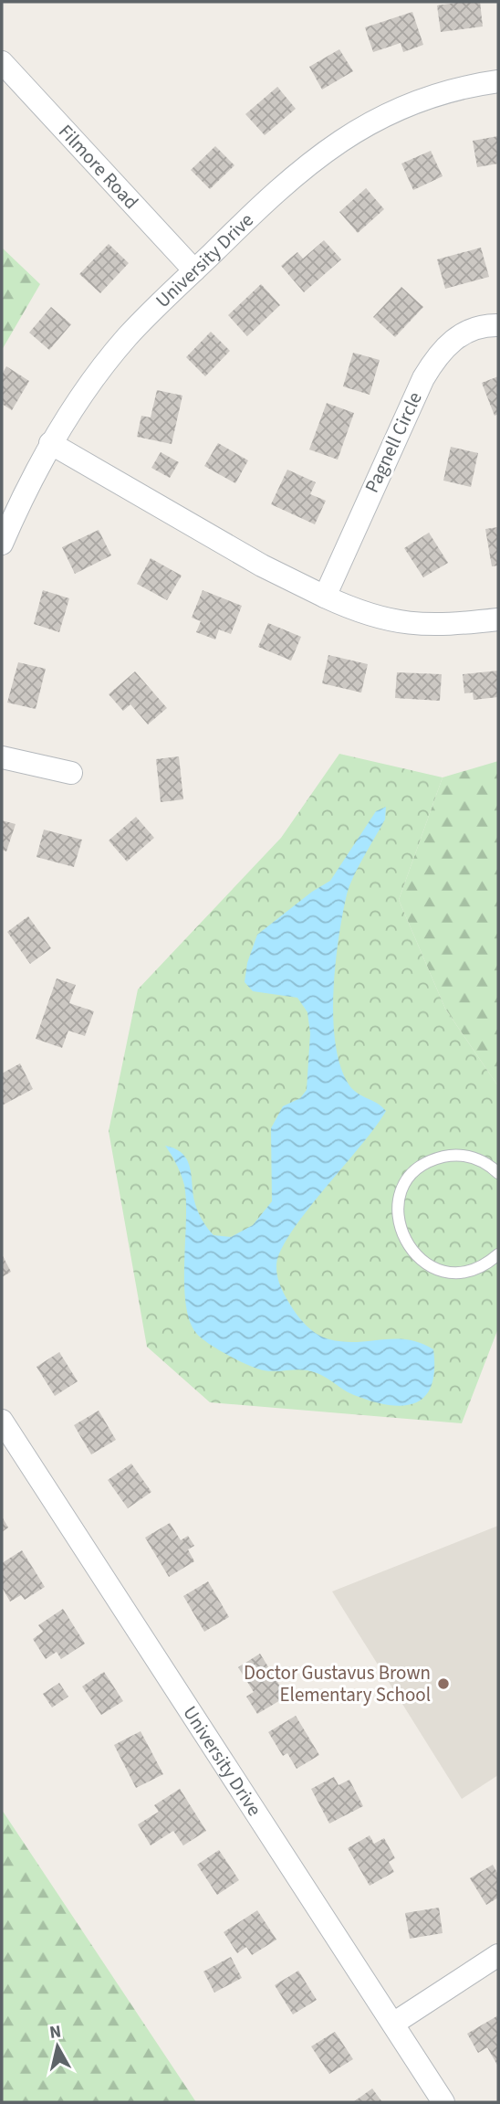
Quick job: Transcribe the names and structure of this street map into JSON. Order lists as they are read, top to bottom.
{
  "streets": {
    "street": ["Filmore Road", "University Drive", "Pagnell Circle"]
  },
  "crossings": [
    ["Filmore Road", "University Drive"]
  ],
  "places": ["Doctor Gustavus Brown Elementary School"],
  "north": "top"
}
